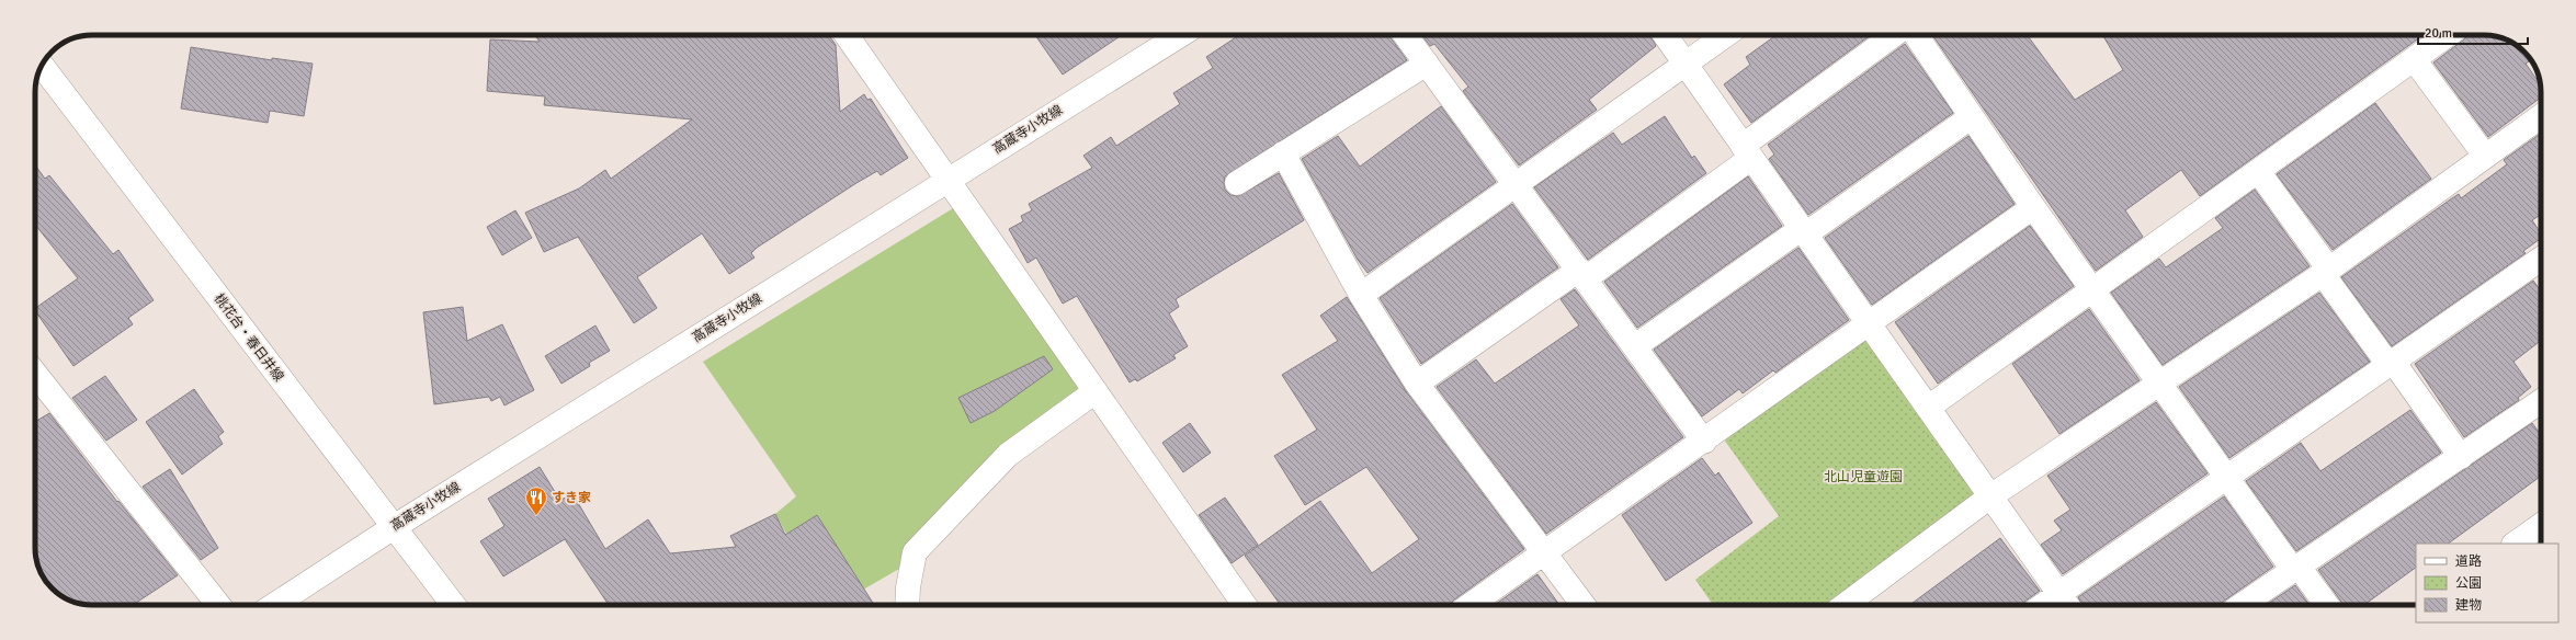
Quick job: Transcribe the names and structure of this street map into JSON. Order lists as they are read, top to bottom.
{
  "streets": {
    "street": ["高蔵寺小牧線", "桃花台・春日井線"]
  },
  "crossings": [
    ["高蔵寺小牧線", "桃花台・春日井線"]
  ],
  "parks": ["北山児童遊園"],
  "places": {
    "restaurant": ["すき家"]
  },
  "legend": ["道路", "公園", "建物"],
  "scale_bar": "20 m"
}
